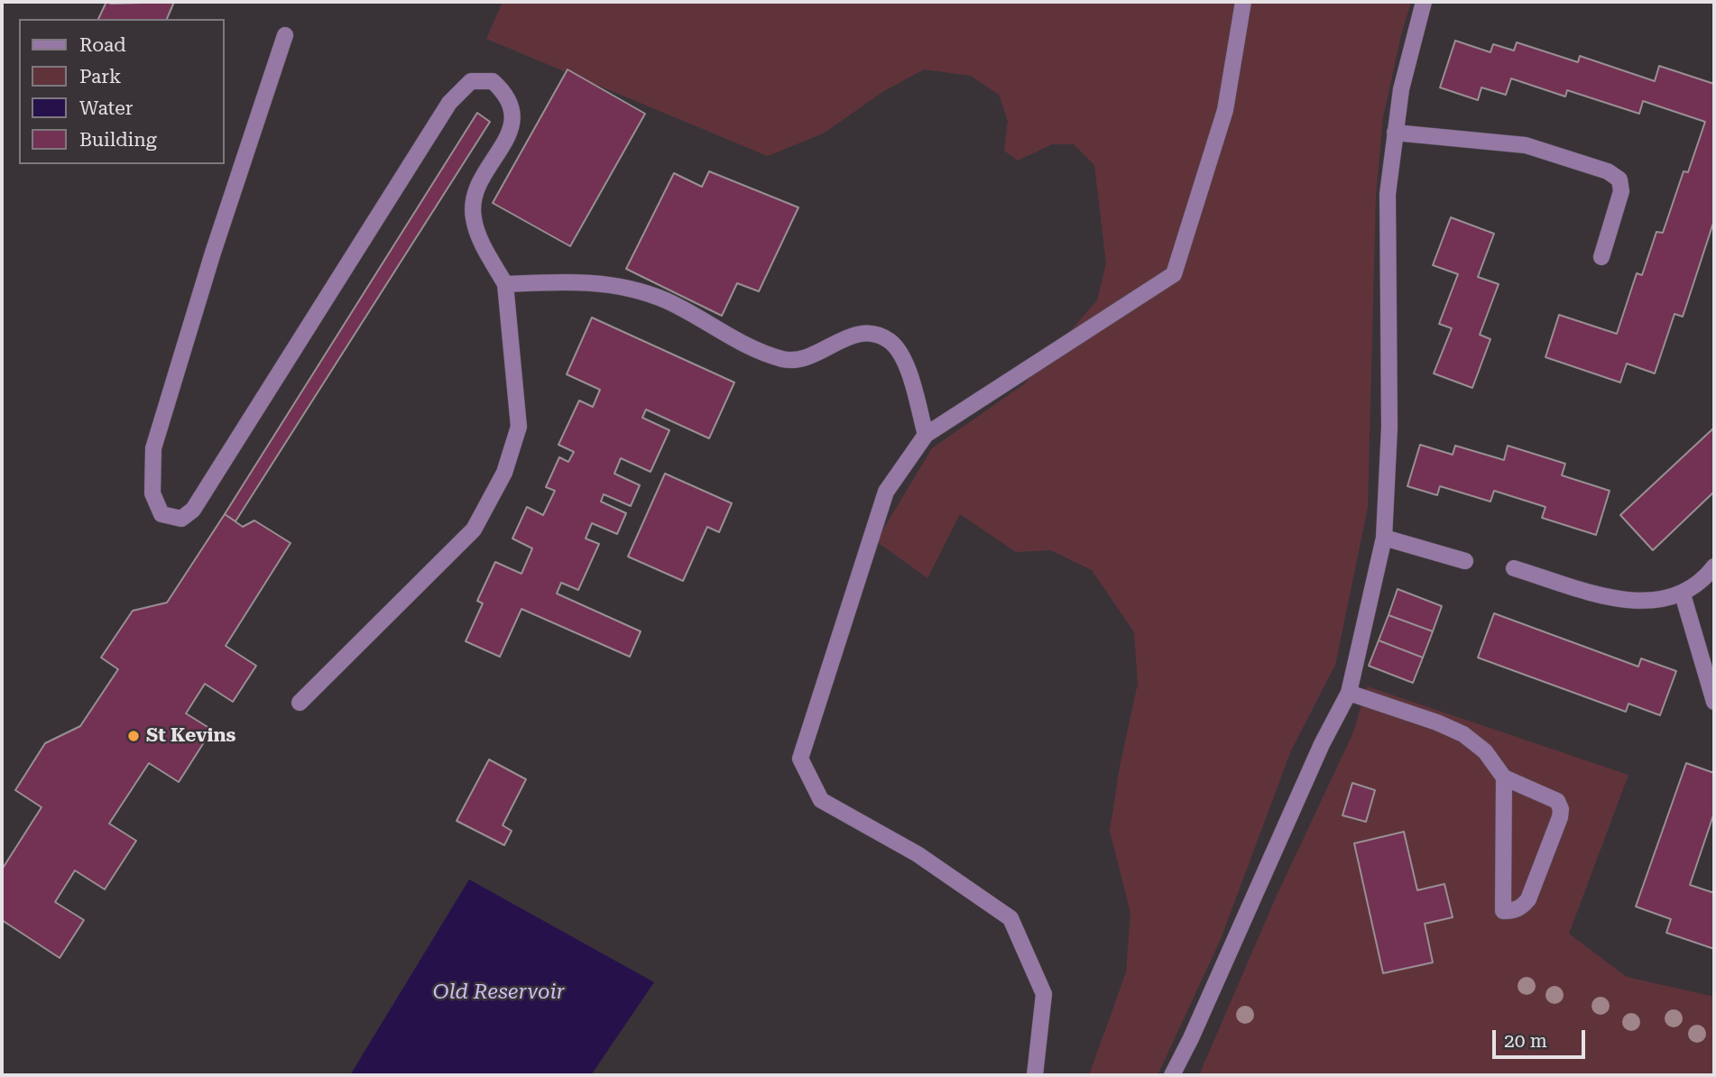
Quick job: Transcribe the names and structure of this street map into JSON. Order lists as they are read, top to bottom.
{
  "water": ["Old Reservoir"],
  "places": ["St Kevins"],
  "legend": [
    "Road",
    "Park",
    "Water",
    "Building"
  ],
  "scale_bar": "20 m"
}
